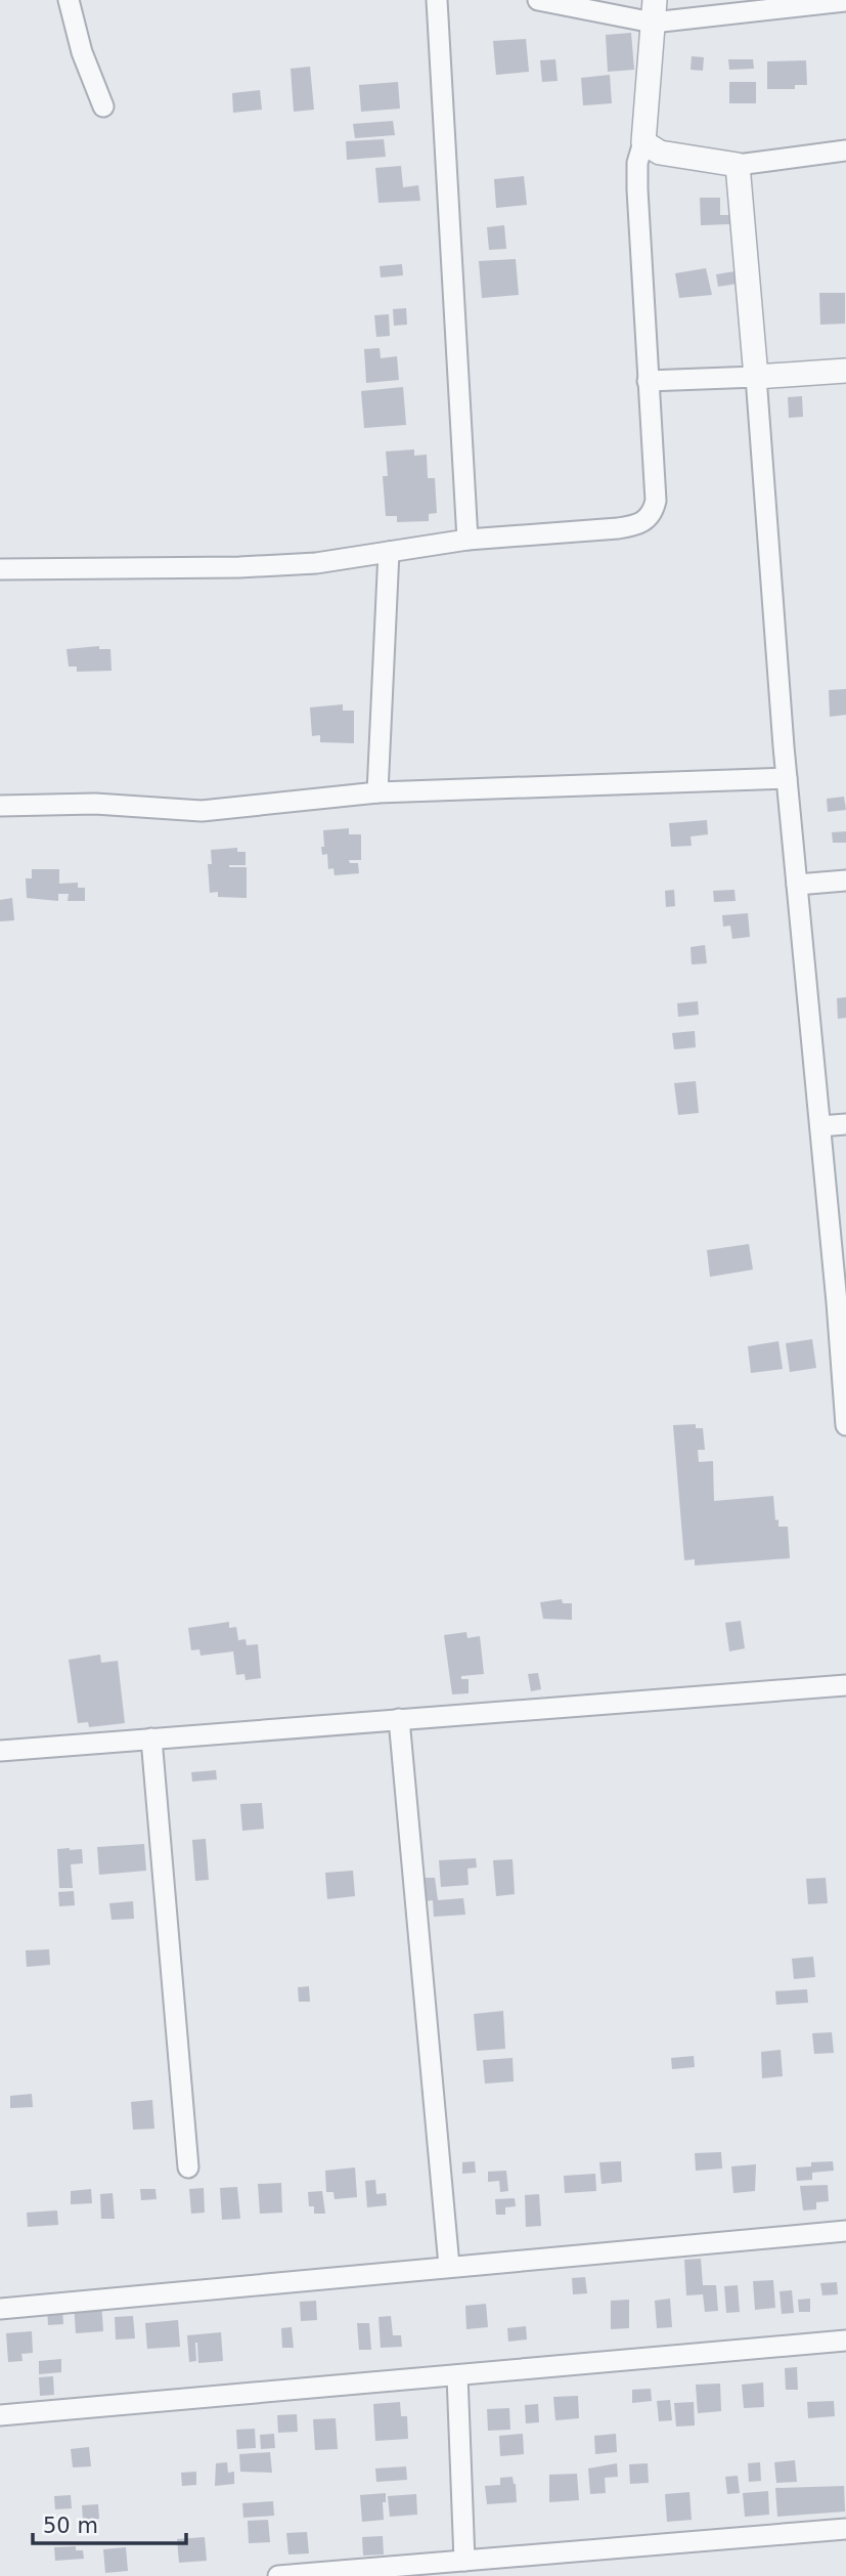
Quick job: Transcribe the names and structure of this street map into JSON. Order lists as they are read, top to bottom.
{
  "scale_bar": "50 m"
}
